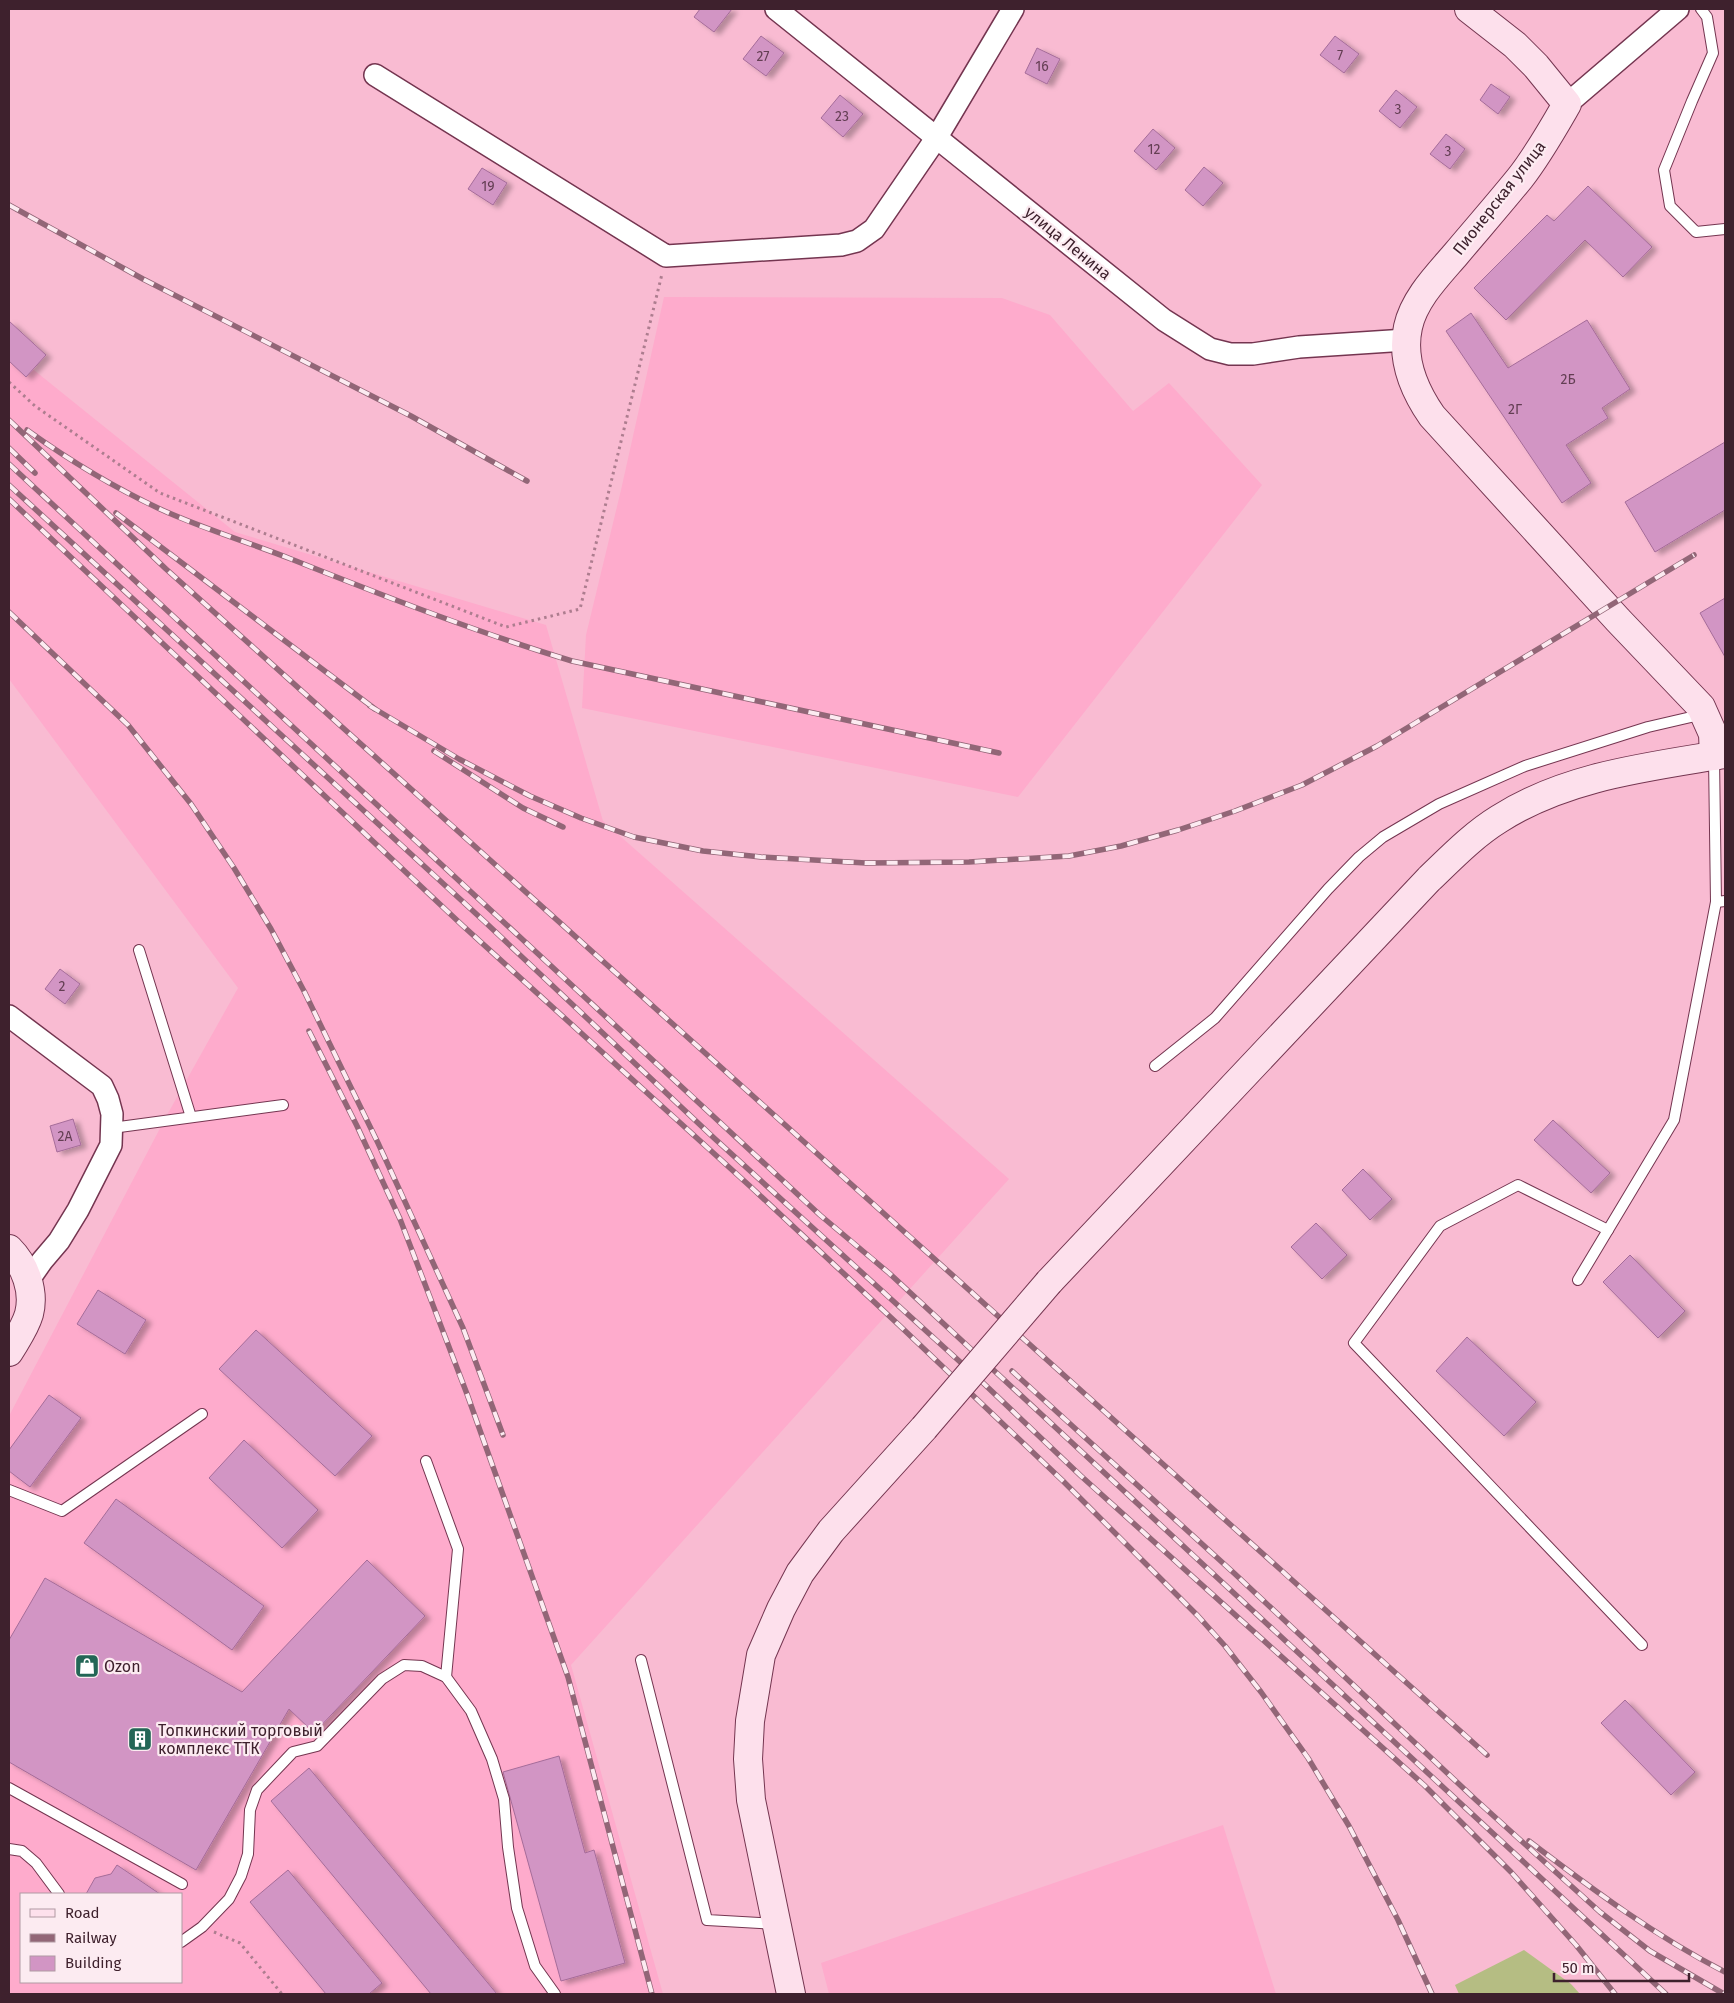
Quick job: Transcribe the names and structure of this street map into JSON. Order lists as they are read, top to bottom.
{
  "streets": {
    "street": ["Пионерская улица", "улица Ленина"]
  },
  "crossings": [
    ["Пионерская улица", "улица Ленина"]
  ],
  "places": {
    "shop": ["Ozon"],
    "building": ["Топкинский торговый комплекс ТТК"]
  },
  "house_numbers": [
    "7",
    "27",
    "16",
    "3",
    "23",
    "12",
    "3",
    "19",
    "2Б",
    "2Г",
    "2",
    "2А"
  ],
  "legend": ["Road", "Railway", "Building"],
  "scale_bar": "50 m"
}
